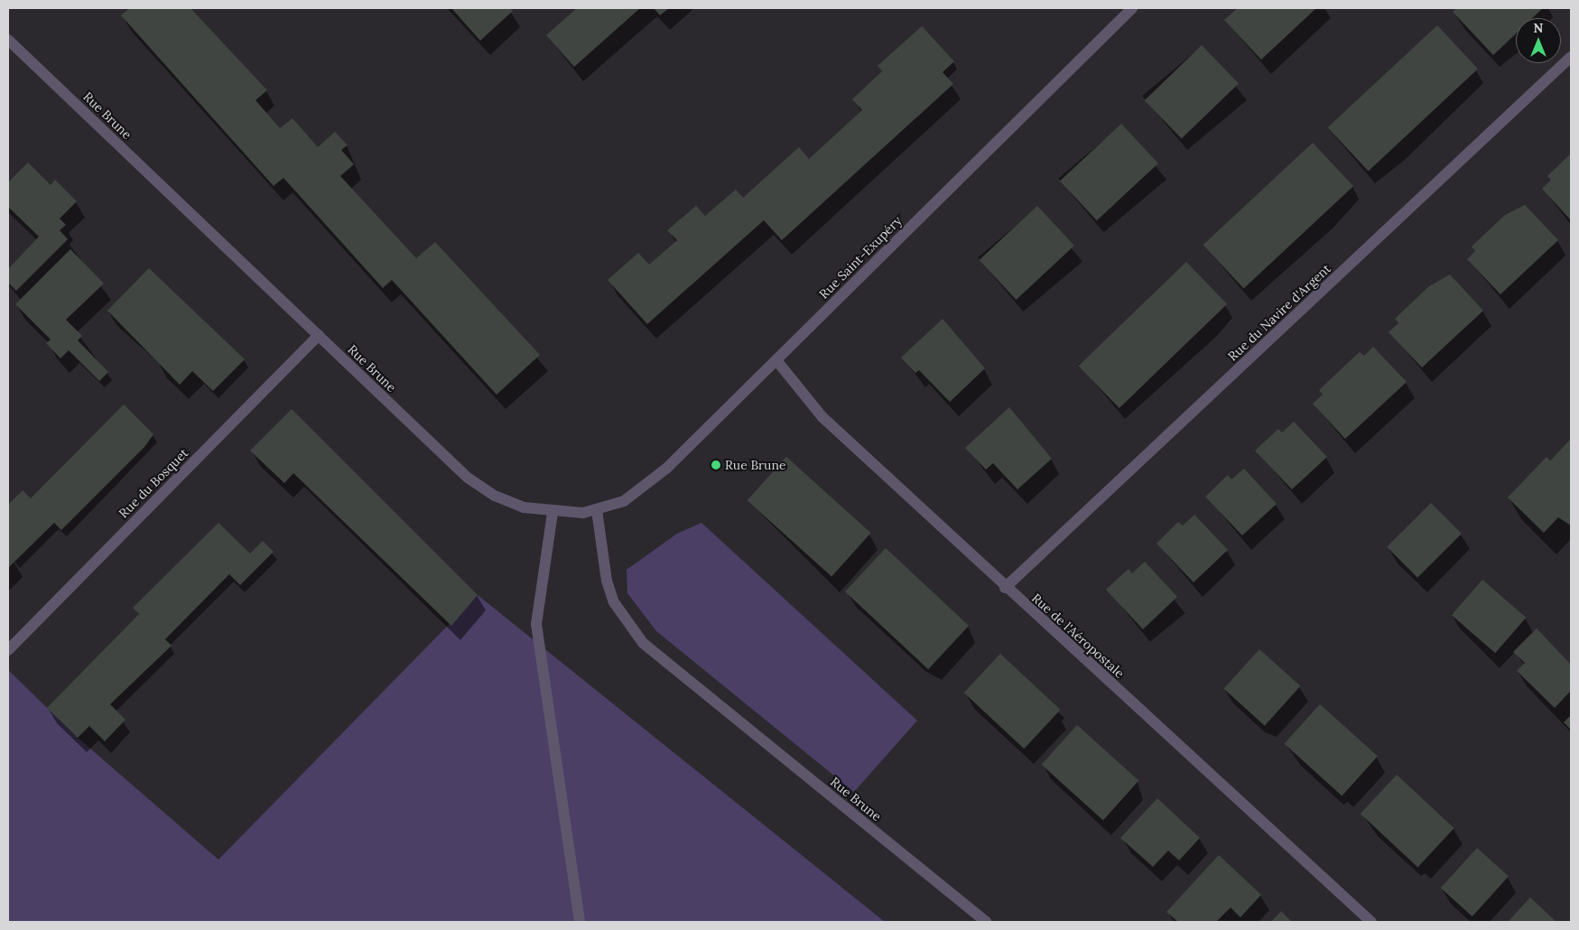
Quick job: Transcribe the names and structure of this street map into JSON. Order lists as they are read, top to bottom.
{
  "streets": {
    "street": [
      "Rue Brune",
      "Rue Saint-Exupéry",
      "Rue du Navire d'Argent",
      "Rue du Bosquet",
      "Rue de l'Aéropostale"
    ]
  },
  "crossings": [
    ["Rue Brune", "Rue Saint-Exupéry"],
    ["Rue Brune", "Rue du Bosquet"],
    ["Rue Saint-Exupéry", "Rue de l'Aéropostale"],
    ["Rue du Navire d'Argent", "Rue de l'Aéropostale"]
  ],
  "places": ["Rue Brune"],
  "north": "top"
}
